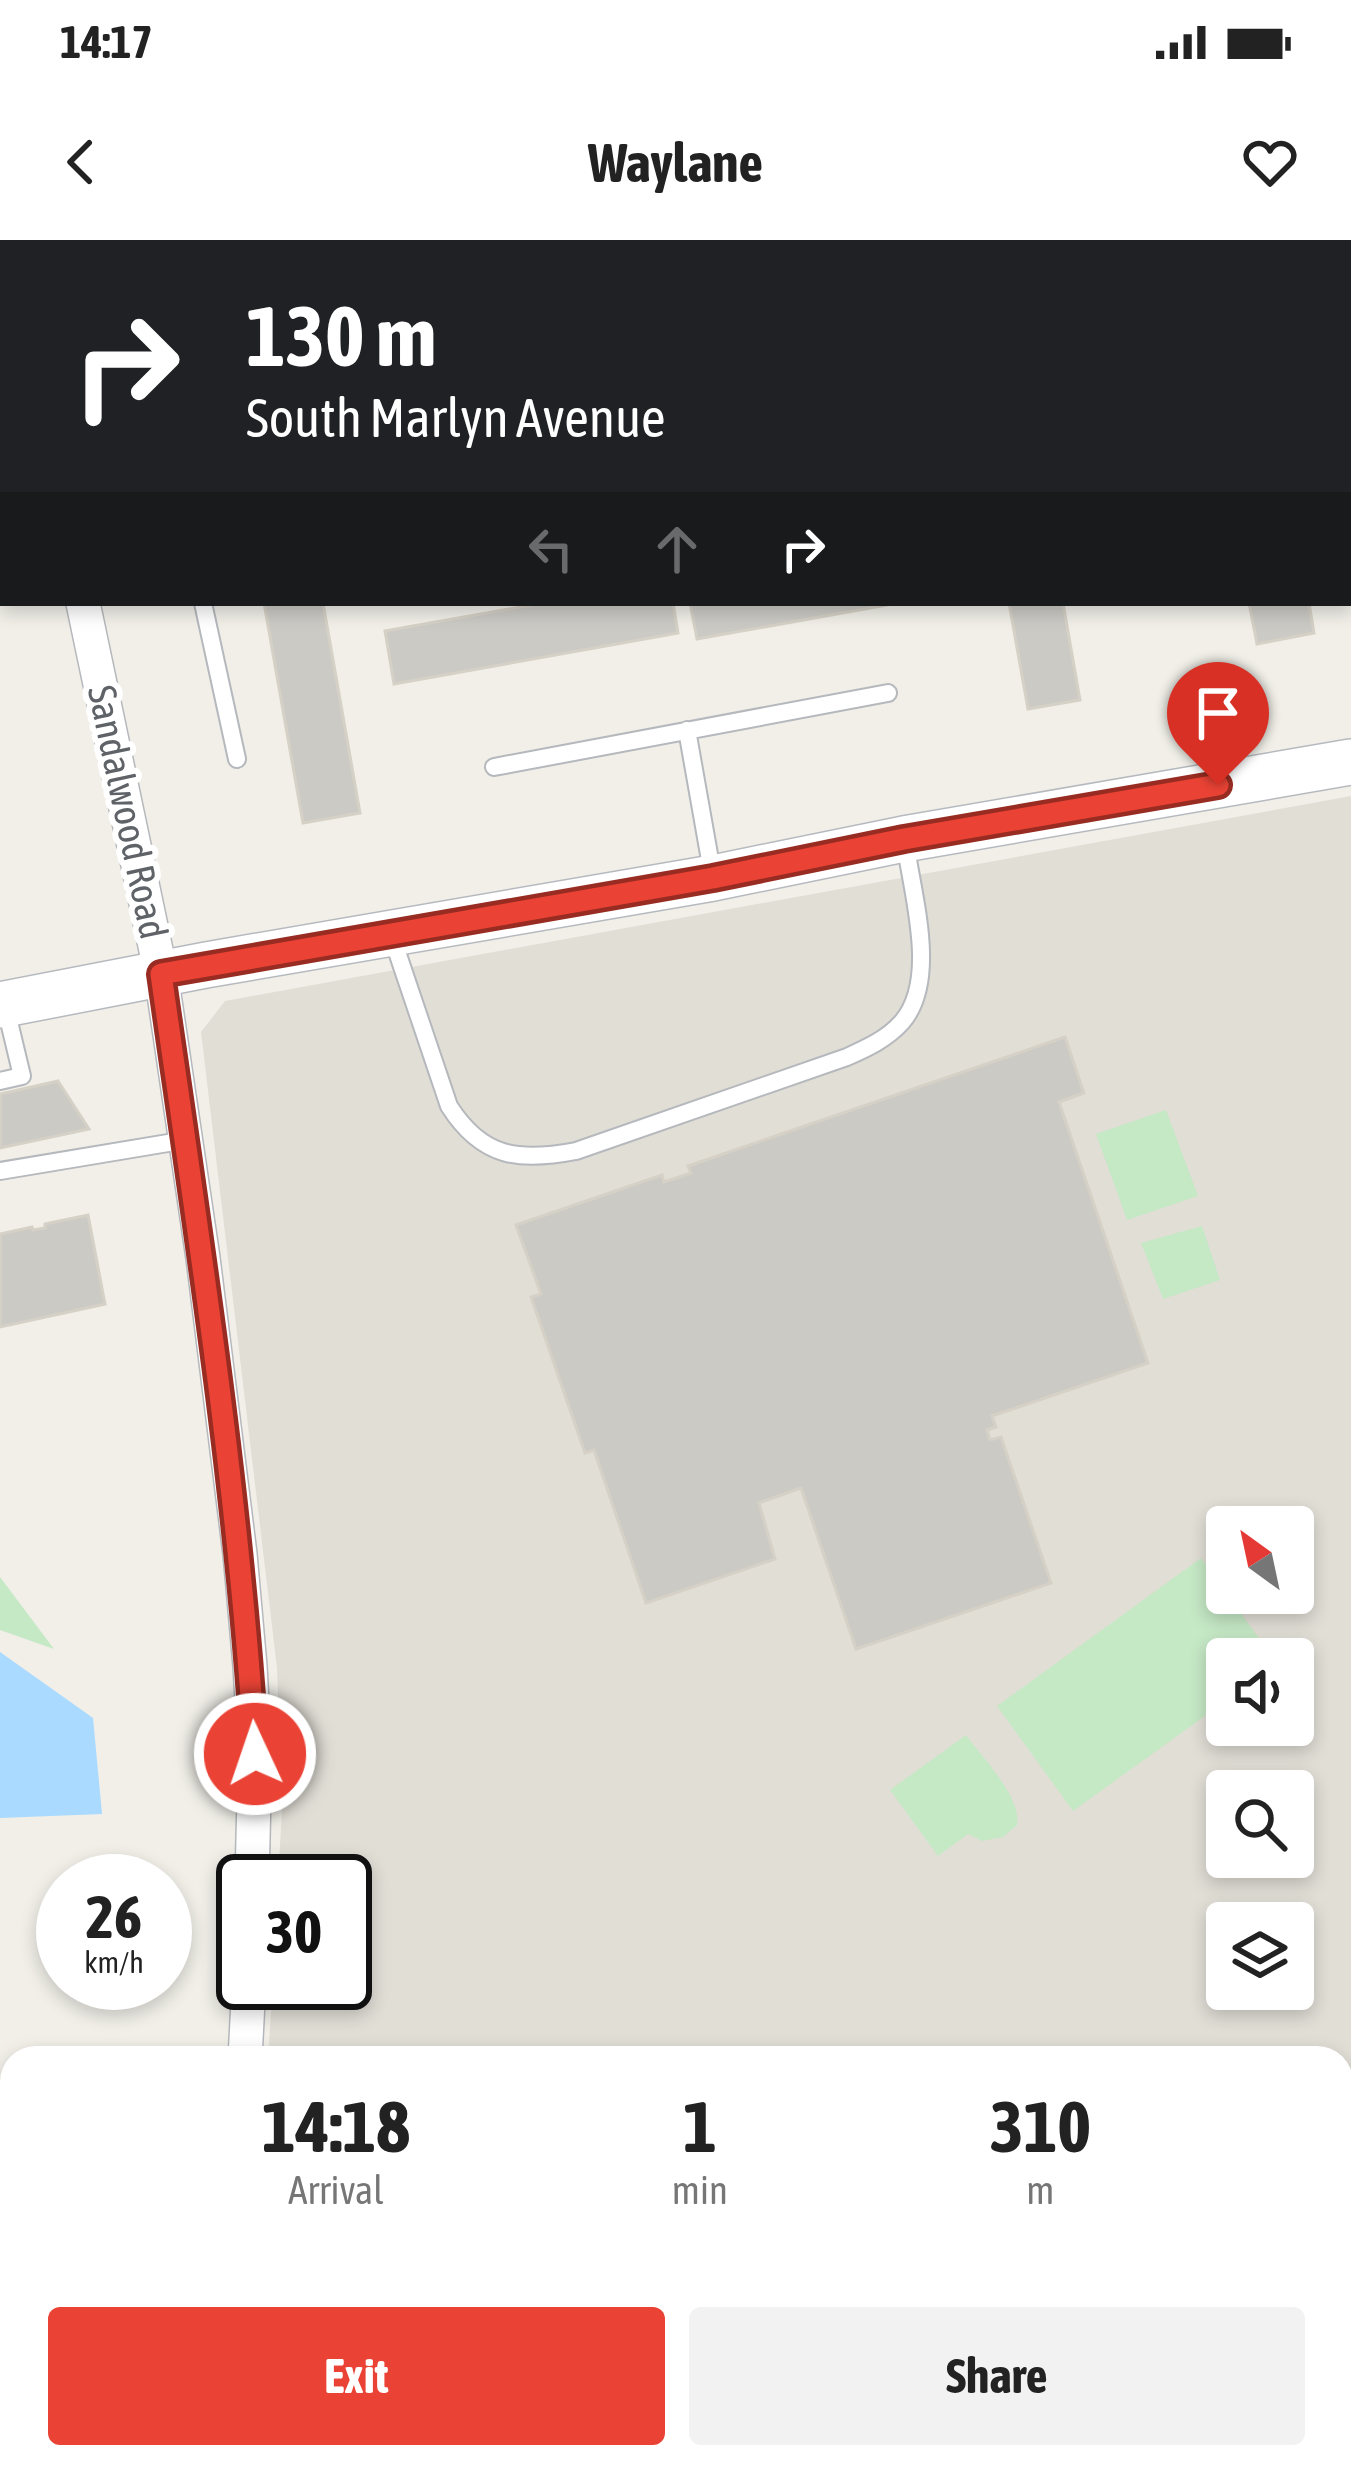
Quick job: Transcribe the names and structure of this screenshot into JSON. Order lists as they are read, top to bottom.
{
  "streets": {
    "street": ["Sandalwood Road"]
  },
  "north": "top left",
  "page": {
    "status": "14:17",
    "header": "Waylane",
    "turn": ["130 m", "South Marlyn Avenue"],
    "speed": "26 km/h",
    "limit": "30",
    "eta": [
      "14:18",
      "Arrival",
      "1",
      "min",
      "310",
      "m"
    ],
    "buttons": ["Exit", "Share"]
  }
}
